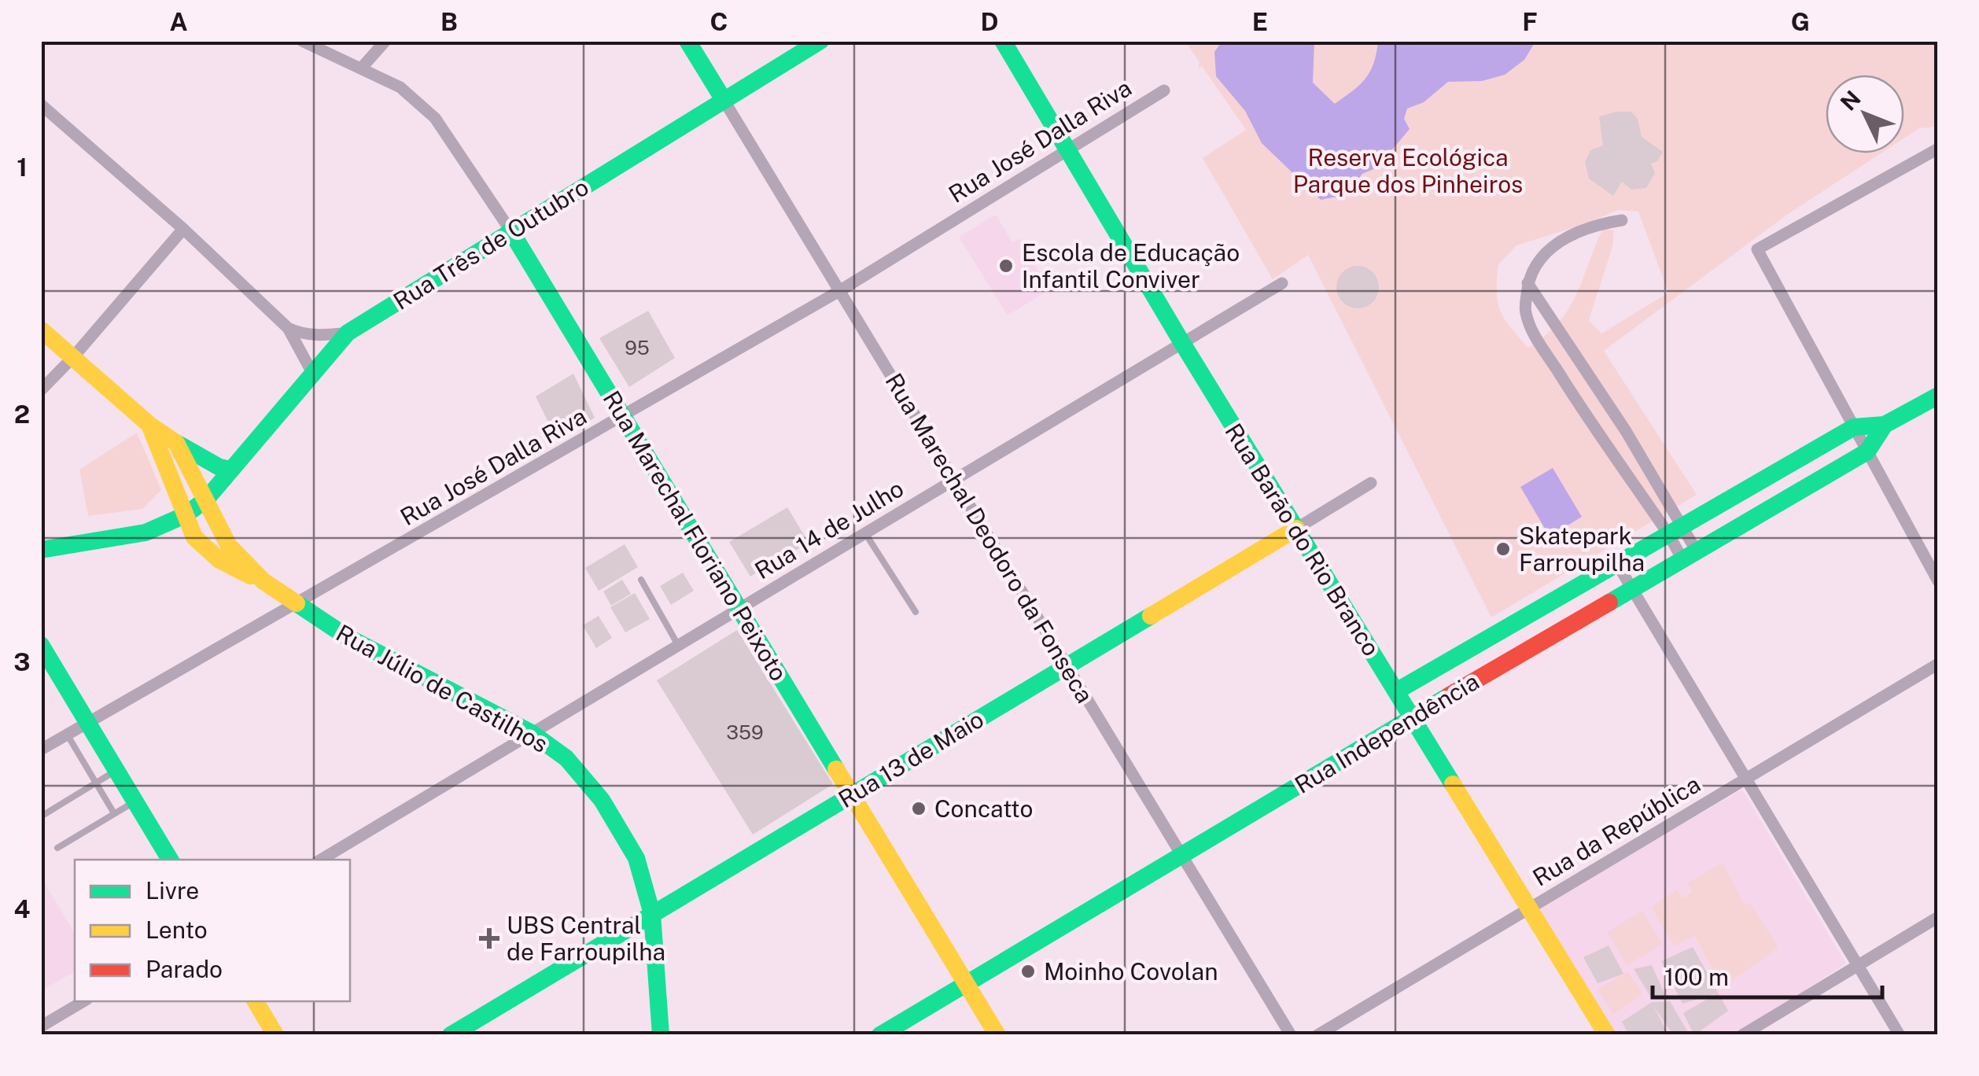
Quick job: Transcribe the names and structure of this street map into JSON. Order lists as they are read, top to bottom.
{
  "streets": {
    "street": [
      "Rua José Dalla Riva",
      "Rua Três de Outubro",
      "Rua 14 de Julho",
      "Rua Marechal Floriano Peixoto",
      "Rua Marechal Deodoro da Fonseca",
      "Rua Barão do Rio Branco",
      "Rua Júlio de Castilhos",
      "Rua Independência",
      "Rua 13 de Maio",
      "Rua da República"
    ]
  },
  "crossings": [
    ["Rua José Dalla Riva", "Rua Marechal Floriano Peixoto"],
    ["Rua José Dalla Riva", "Rua Marechal Deodoro da Fonseca"],
    ["Rua José Dalla Riva", "Rua Barão do Rio Branco"],
    ["Rua José Dalla Riva", "Rua Júlio de Castilhos"],
    ["Rua Três de Outubro", "Rua Marechal Floriano Peixoto"],
    ["Rua Três de Outubro", "Rua Marechal Deodoro da Fonseca"],
    ["Rua Três de Outubro", "Rua Júlio de Castilhos"],
    ["Rua 14 de Julho", "Rua Marechal Floriano Peixoto"],
    ["Rua 14 de Julho", "Rua Marechal Deodoro da Fonseca"],
    ["Rua 14 de Julho", "Rua Barão do Rio Branco"],
    ["Rua 14 de Julho", "Rua Júlio de Castilhos"],
    ["Rua Marechal Floriano Peixoto", "Rua Independência"],
    ["Rua Marechal Floriano Peixoto", "Rua 13 de Maio"],
    ["Rua Marechal Deodoro da Fonseca", "Rua Independência"],
    ["Rua Marechal Deodoro da Fonseca", "Rua 13 de Maio"],
    ["Rua Barão do Rio Branco", "Rua Independência"],
    ["Rua Barão do Rio Branco", "Rua 13 de Maio"],
    ["Rua Barão do Rio Branco", "Rua da República"],
    ["Rua Júlio de Castilhos", "Rua 13 de Maio"]
  ],
  "parks": ["Reserva Ecológica Parque dos Pinheiros"],
  "places": {
    "other": [
      "Escola de Educação Infantil Conviver",
      "Skatepark Farroupilha",
      "Concatto",
      "Moinho Covolan"
    ],
    "health": ["UBS Central de Farroupilha"]
  },
  "house_numbers": ["95", "359"],
  "legend": ["Livre", "Lento", "Parado"],
  "scale_bar": "100 m",
  "north": "top left",
  "grid": {
    "columns": [
      "A",
      "B",
      "C",
      "D",
      "E",
      "F",
      "G"
    ],
    "rows": [
      "1",
      "2",
      "3",
      "4"
    ]
  }
}
